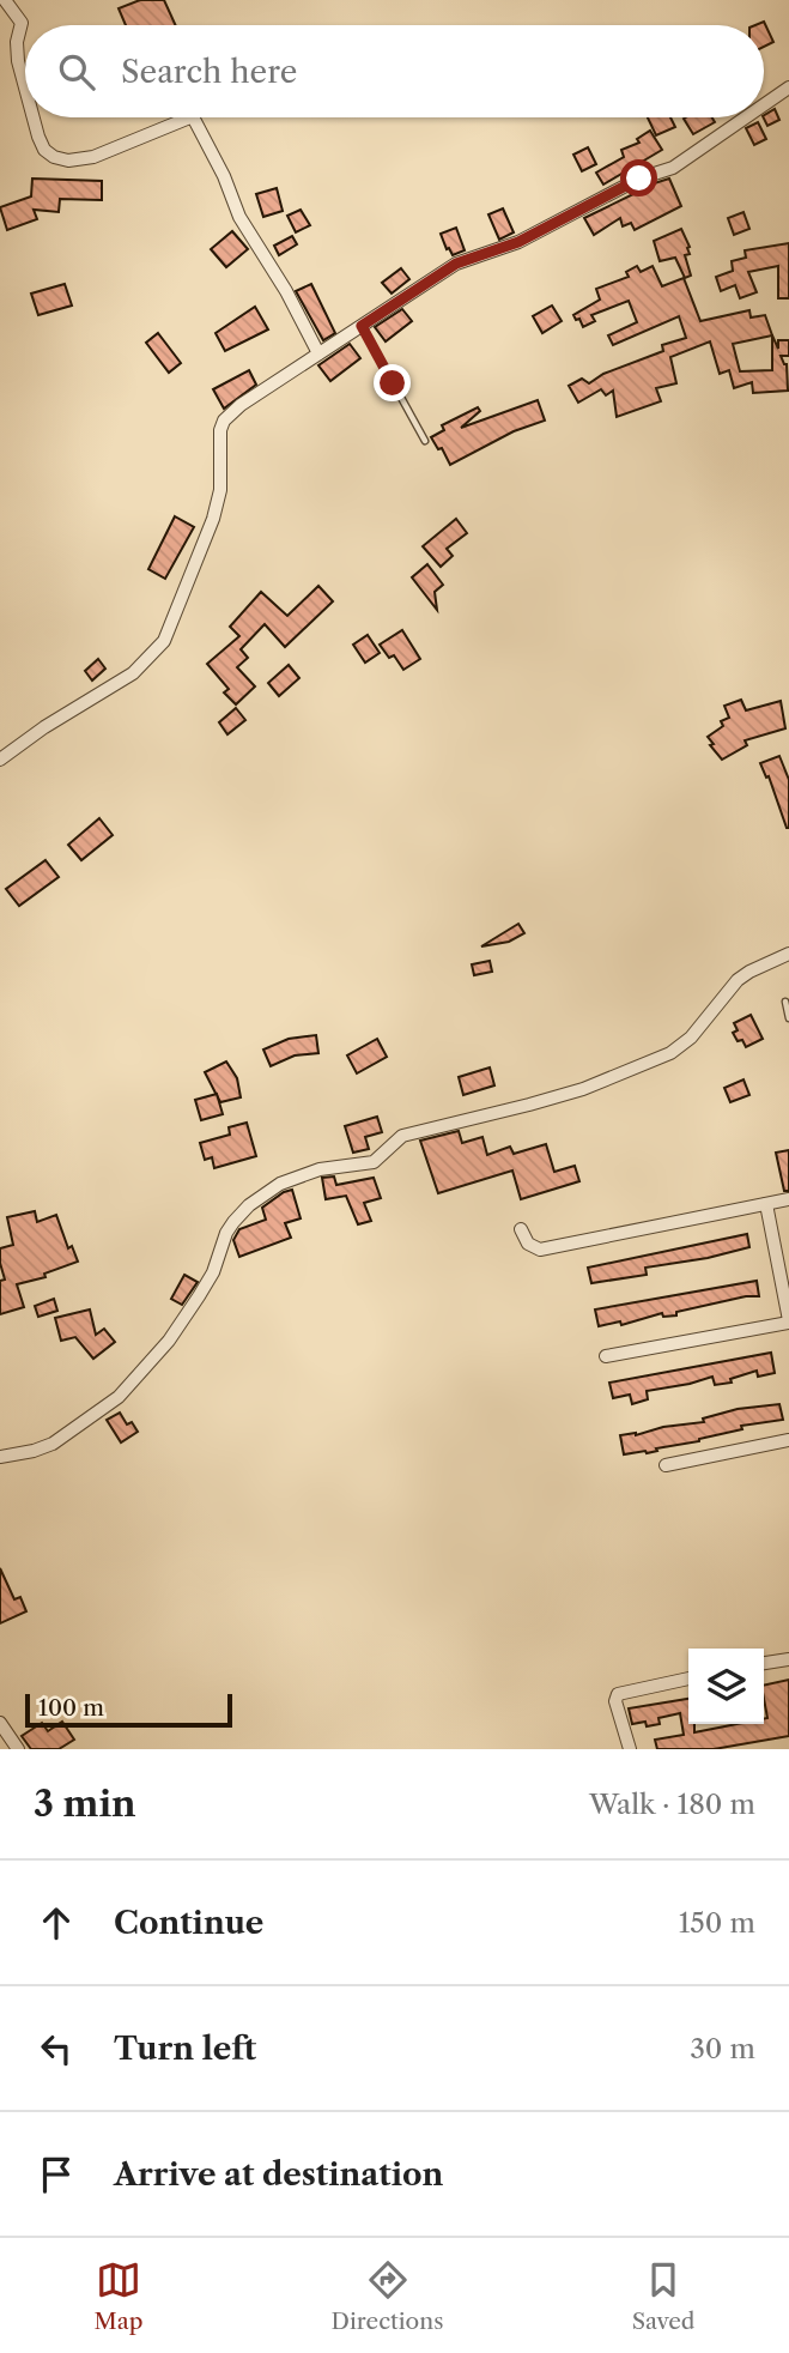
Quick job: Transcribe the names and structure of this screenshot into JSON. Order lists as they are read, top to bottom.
{
  "scale_bar": "100 m",
  "page": {
    "search": "Search here",
    "scale": "100 m",
    "heading": ["3 min", "Walk · 180 m"],
    "list": [
      ["Continue", "150 m"],
      ["Turn left", "30 m"],
      "Arrive at destination"
    ],
    "nav": ["Map", "Directions", "Saved"]
  }
}
